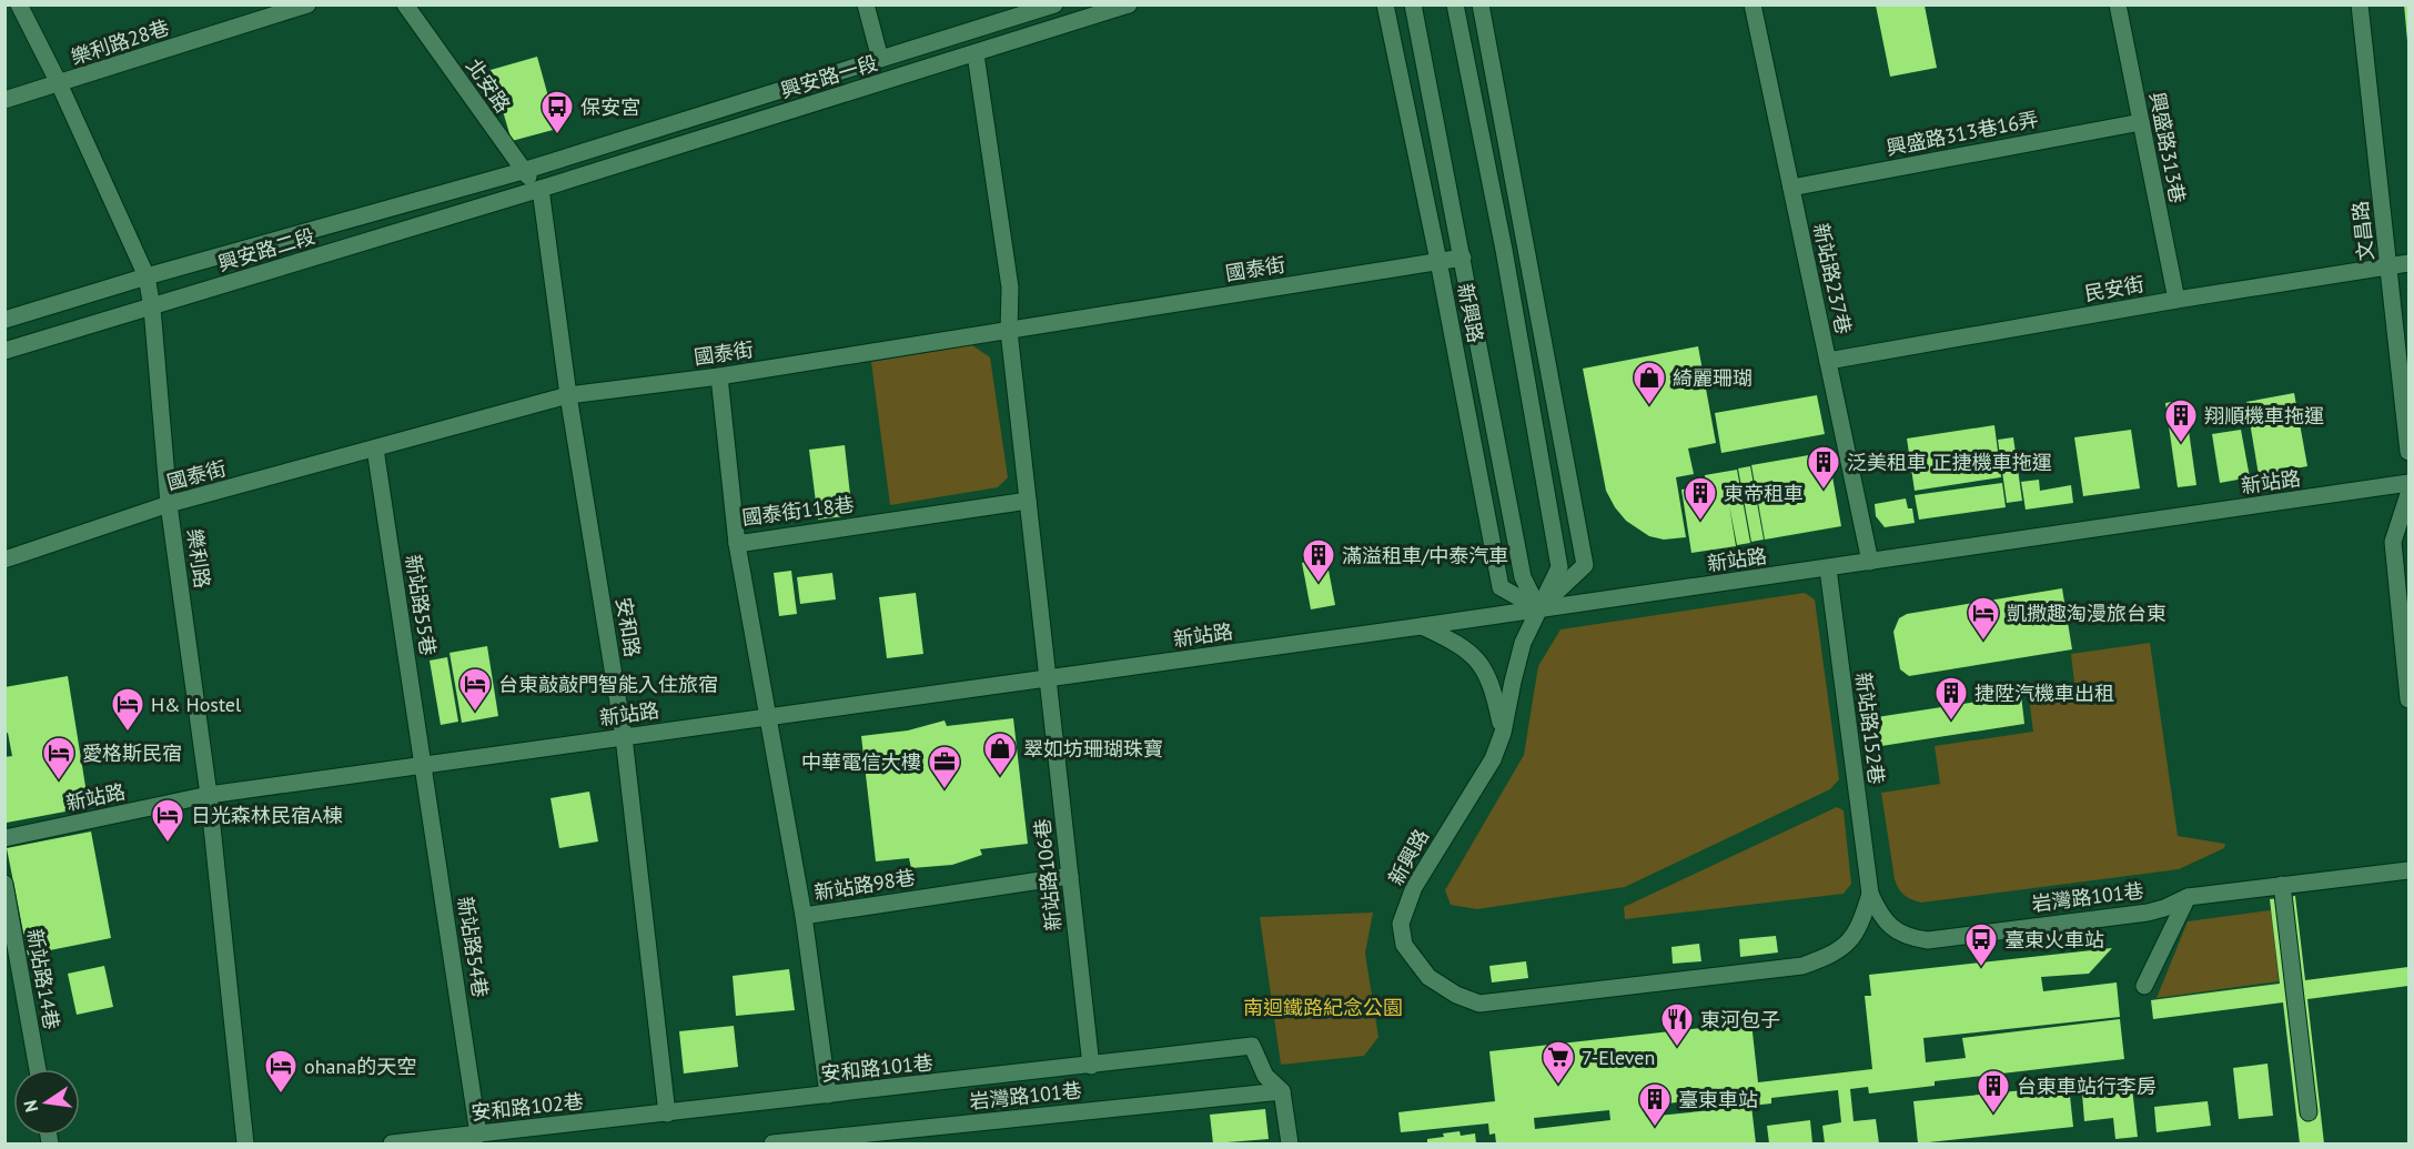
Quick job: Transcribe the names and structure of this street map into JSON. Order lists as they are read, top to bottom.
{
  "streets": {
    "street": [
      "樂利路28巷",
      "興安路一段",
      "北安路",
      "興盛路313巷16弄",
      "興盛路313巷",
      "文昌路",
      "興安路二段",
      "國泰街",
      "新站路237巷",
      "民安街",
      "新興路",
      "新站路",
      "國泰街118巷",
      "樂利路",
      "新站路55巷",
      "安和路",
      "新站路152巷",
      "新站路106巷",
      "新站路98巷",
      "岩灣路101巷",
      "新站路54巷",
      "新站路14巷",
      "安和路101巷",
      "安和路102巷"
    ]
  },
  "crossings": [
    ["樂利路28巷", "樂利路"],
    ["興安路一段", "北安路"],
    ["興安路一段", "興安路二段"],
    ["興安路一段", "安和路"],
    ["興安路一段", "新站路106巷"],
    ["北安路", "興安路二段"],
    ["北安路", "安和路"],
    ["興盛路313巷16弄", "興盛路313巷"],
    ["興盛路313巷16弄", "新站路237巷"],
    ["興盛路313巷", "民安街"],
    ["文昌路", "民安街"],
    ["興安路二段", "樂利路"],
    ["興安路二段", "安和路"],
    ["國泰街", "新興路"],
    ["國泰街", "國泰街118巷"],
    ["國泰街", "樂利路"],
    ["國泰街", "新站路55巷"],
    ["國泰街", "安和路"],
    ["國泰街", "新站路106巷"],
    ["新站路237巷", "民安街"],
    ["新站路237巷", "新站路"],
    ["新興路", "新站路"],
    ["新興路", "新站路152巷"],
    ["新興路", "岩灣路101巷"],
    ["新站路", "樂利路"],
    ["新站路", "新站路55巷"],
    ["新站路", "安和路"],
    ["新站路", "新站路152巷"],
    ["新站路", "新站路106巷"],
    ["新站路", "新站路54巷"],
    ["國泰街118巷", "新站路106巷"],
    ["新站路55巷", "新站路54巷"],
    ["安和路", "安和路101巷"],
    ["安和路", "安和路102巷"],
    ["新站路152巷", "岩灣路101巷"],
    ["新站路106巷", "新站路98巷"],
    ["新站路106巷", "安和路101巷"],
    ["新站路98巷", "安和路101巷"],
    ["岩灣路101巷", "安和路101巷"],
    ["新站路54巷", "安和路102巷"],
    ["安和路101巷", "安和路102巷"]
  ],
  "parks": ["南迴鐵路紀念公園"],
  "places": {
    "bus stop": ["保安宮", "臺東火車站"],
    "shop": ["綺麗珊瑚", "翠如坊珊瑚珠寶"],
    "building": [
      "翔順機車拖運",
      "泛美租車 正捷機車拖運",
      "東帝租車",
      "滿溢租車/中泰汽車",
      "捷陞汽機車出租",
      "台東車站行李房",
      "臺東車站"
    ],
    "hotel": [
      "凱撒趣淘漫旅台東",
      "台東敲敲門智能入住旅宿",
      "H& Hostel",
      "愛格斯民宿",
      "日光森林民宿A棟",
      "ohana的天空"
    ],
    "office": ["中華電信大樓"],
    "restaurant": ["東河包子"],
    "supermarket": ["7-Eleven"]
  },
  "north": "left"
}
